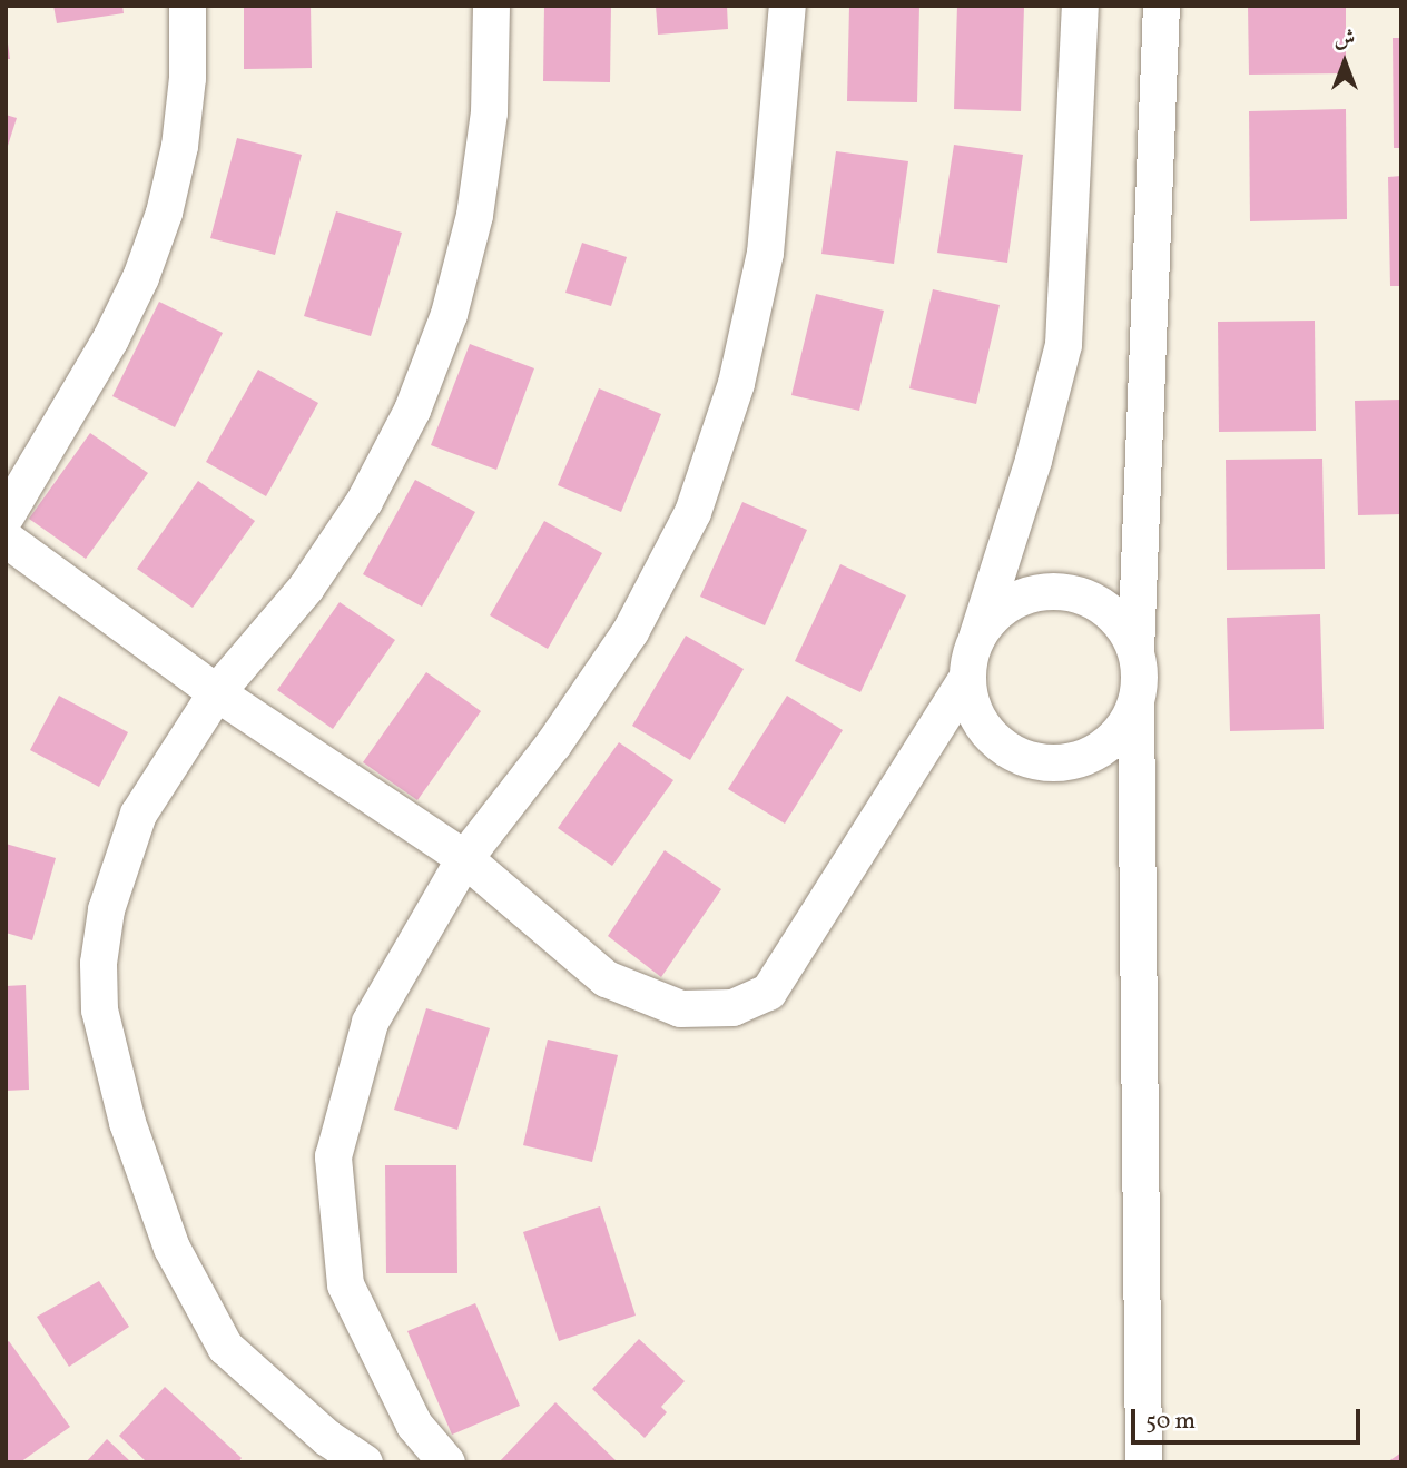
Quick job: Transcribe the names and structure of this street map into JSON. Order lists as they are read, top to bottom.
{
  "scale_bar": "50 m",
  "north": "top"
}
